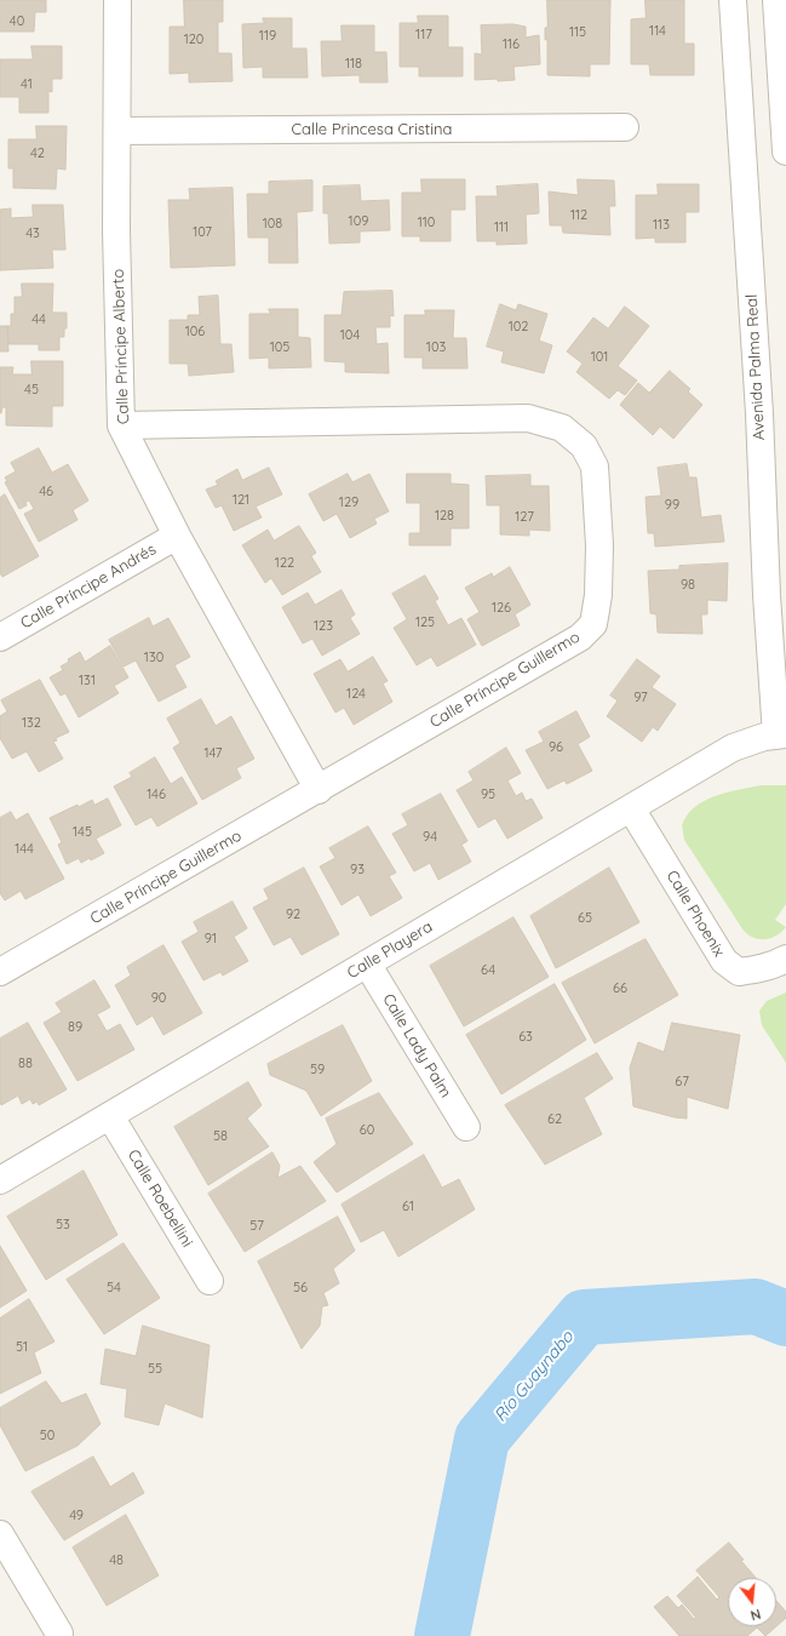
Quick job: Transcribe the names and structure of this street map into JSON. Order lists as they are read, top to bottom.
{
  "streets": {
    "street": [
      "Calle Princesa Cristina",
      "Calle Príncipe Alberto",
      "Avenida Palma Real",
      "Calle Príncipe Andrés",
      "Calle Príncipe Guillermo",
      "Calle Phoenix",
      "Calle Playera",
      "Calle Lady Palm",
      "Calle Roebellini"
    ]
  },
  "crossings": [
    ["Calle Princesa Cristina", "Calle Príncipe Alberto"],
    ["Calle Príncipe Alberto", "Calle Príncipe Andrés"],
    ["Calle Príncipe Alberto", "Calle Príncipe Guillermo"],
    ["Avenida Palma Real", "Calle Playera"],
    ["Calle Phoenix", "Calle Playera"],
    ["Calle Playera", "Calle Lady Palm"],
    ["Calle Playera", "Calle Roebellini"]
  ],
  "water": ["Río Guaynabo"],
  "house_numbers": [
    "40",
    "114",
    "115",
    "117",
    "119",
    "120",
    "116",
    "118",
    "41",
    "42",
    "112",
    "109",
    "110",
    "108",
    "113",
    "111",
    "107",
    "43",
    "44",
    "102",
    "106",
    "104",
    "105",
    "103",
    "101",
    "45",
    "46",
    "121",
    "129",
    "99",
    "128",
    "127",
    "122",
    "98",
    "126",
    "125",
    "123",
    "130",
    "131",
    "124",
    "97",
    "132",
    "96",
    "147",
    "146",
    "95",
    "145",
    "94",
    "144",
    "93",
    "92",
    "65",
    "91",
    "64",
    "66",
    "90",
    "89",
    "63",
    "88",
    "59",
    "67",
    "62",
    "60",
    "58",
    "61",
    "53",
    "57",
    "54",
    "56",
    "51",
    "55",
    "50",
    "49",
    "48"
  ],
  "north": "bottom"
}
